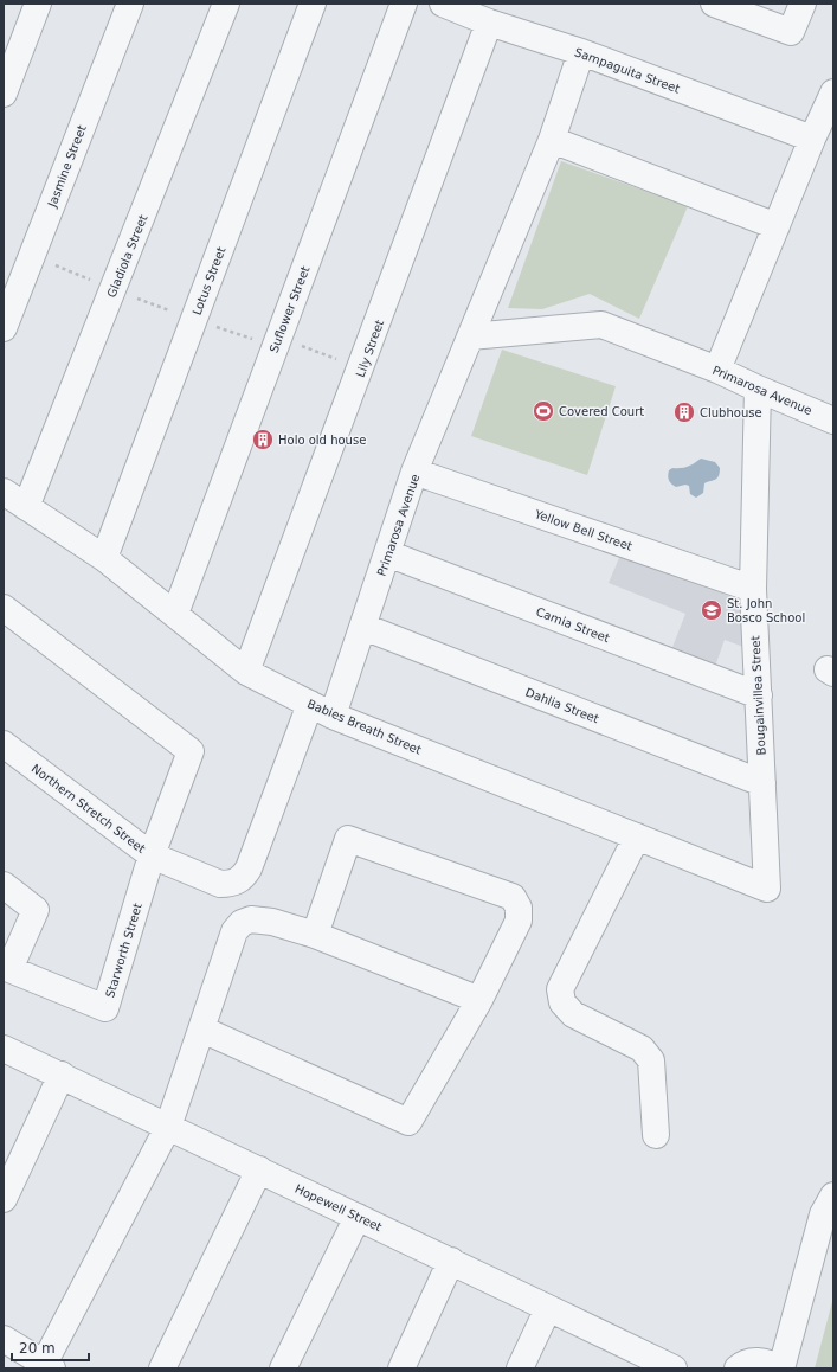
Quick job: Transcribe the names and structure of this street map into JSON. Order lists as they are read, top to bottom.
{
  "streets": {
    "street": [
      "Sampaguita Street",
      "Jasmine Street",
      "Gladiola Street",
      "Lotus Street",
      "Suflower Street",
      "Lily Street",
      "Primarosa Avenue",
      "Yellow Bell Street",
      "Camia Street",
      "Bougainvillea Street",
      "Dahlia Street",
      "Babies Breath Street",
      "Northern Stretch Street",
      "Starworth Street",
      "Hopewell Street"
    ]
  },
  "crossings": [
    ["Sampaguita Street", "Lily Street"],
    ["Sampaguita Street", "Primarosa Avenue"],
    ["Gladiola Street", "Babies Breath Street"],
    ["Lotus Street", "Babies Breath Street"],
    ["Suflower Street", "Babies Breath Street"],
    ["Lily Street", "Babies Breath Street"],
    ["Primarosa Avenue", "Yellow Bell Street"],
    ["Primarosa Avenue", "Camia Street"],
    ["Primarosa Avenue", "Bougainvillea Street"],
    ["Primarosa Avenue", "Dahlia Street"],
    ["Primarosa Avenue", "Babies Breath Street"],
    ["Yellow Bell Street", "Bougainvillea Street"],
    ["Camia Street", "Bougainvillea Street"],
    ["Bougainvillea Street", "Dahlia Street"],
    ["Bougainvillea Street", "Babies Breath Street"],
    ["Babies Breath Street", "Northern Stretch Street"],
    ["Northern Stretch Street", "Starworth Street"]
  ],
  "places": {
    "sports": ["Covered Court"],
    "building": ["Clubhouse", "Holo old house"],
    "school or university": ["St. John Bosco School"]
  },
  "scale_bar": "20 m"
}
